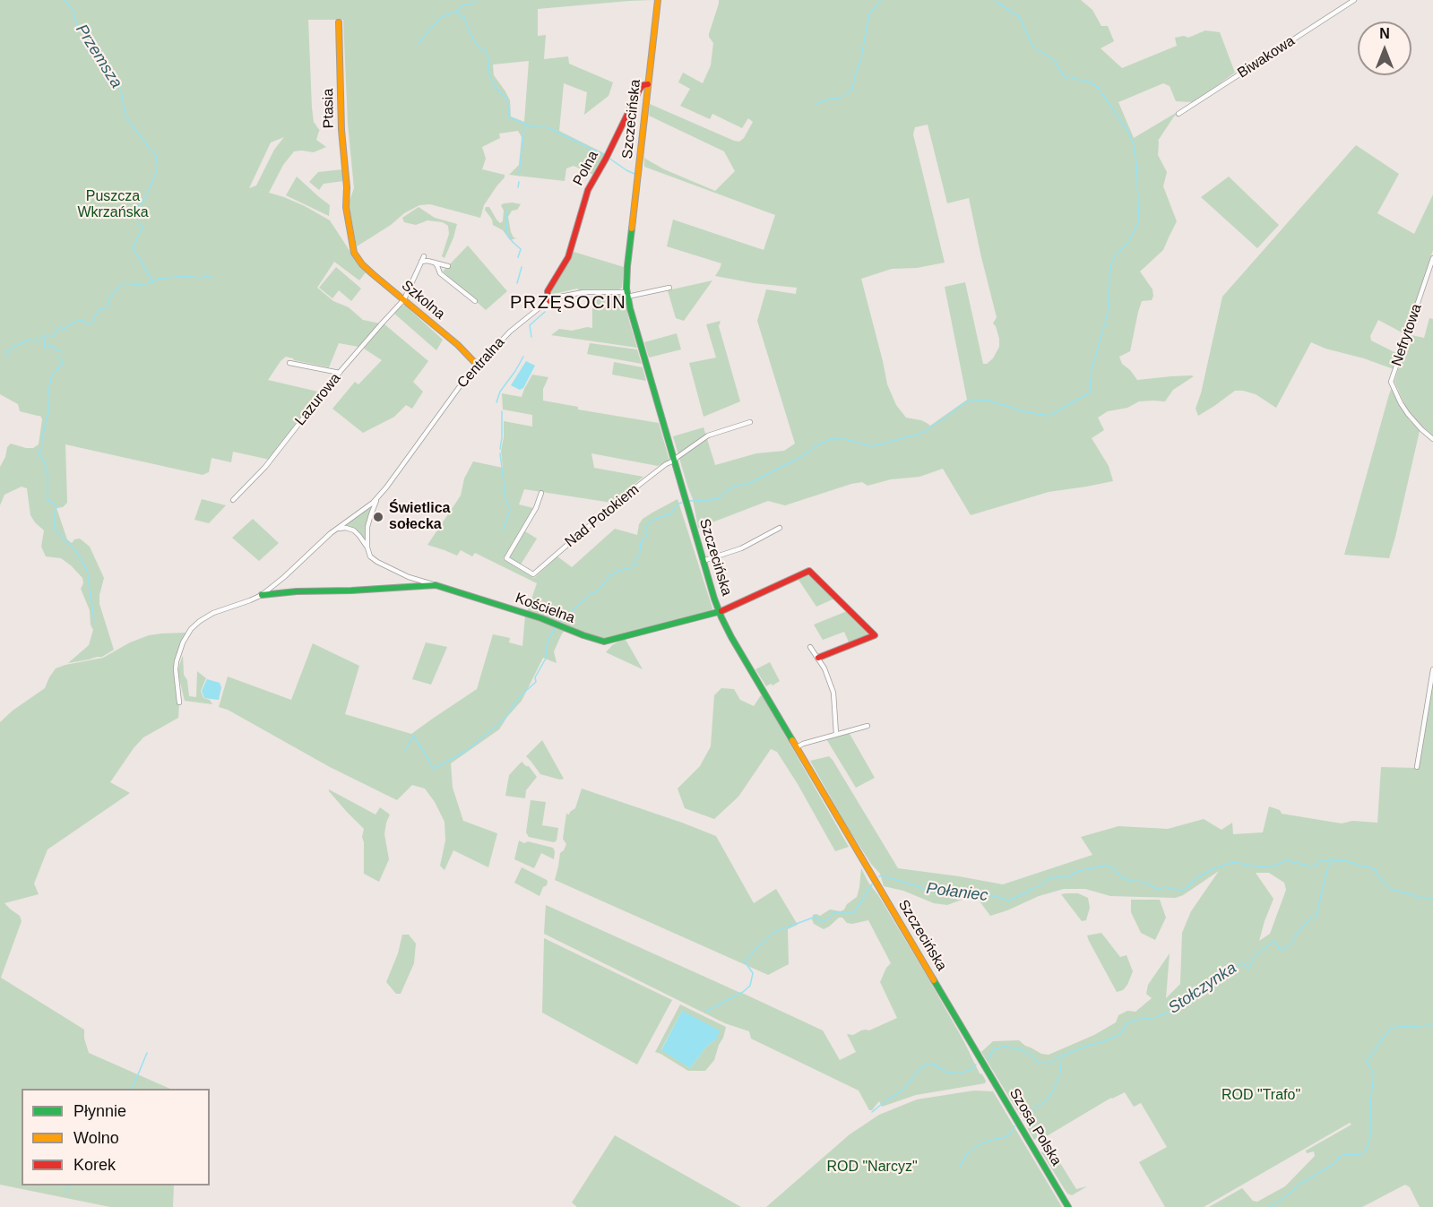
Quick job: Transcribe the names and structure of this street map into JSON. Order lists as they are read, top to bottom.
{
  "streets": {
    "street": [
      "Biwakowa",
      "Ptasia",
      "Szczecińska",
      "Polna",
      "Szkolna",
      "Nefrytowa",
      "Centralna",
      "Lazurowa",
      "Nad Potokiem",
      "Kościelna",
      "Szosa Polska"
    ]
  },
  "crossings": [
    ["Ptasia", "Szkolna"],
    ["Szczecińska", "Polna"],
    ["Szczecińska", "Centralna"],
    ["Szczecińska", "Nad Potokiem"],
    ["Szczecińska", "Kościelna"],
    ["Szczecińska", "Szosa Polska"],
    ["Polna", "Centralna"],
    ["Szkolna", "Centralna"],
    ["Szkolna", "Lazurowa"],
    ["Centralna", "Kościelna"]
  ],
  "districts": ["PRZĘSOCIN"],
  "water": ["Przemsza", "Połaniec", "Stołczynka"],
  "parks": ["Puszcza Wkrzańska", "ROD \"Trafo\"", "ROD \"Narcyz\""],
  "places": ["Świetlica sołecka"],
  "legend": ["Płynnie", "Wolno", "Korek"],
  "north": "top"
}
